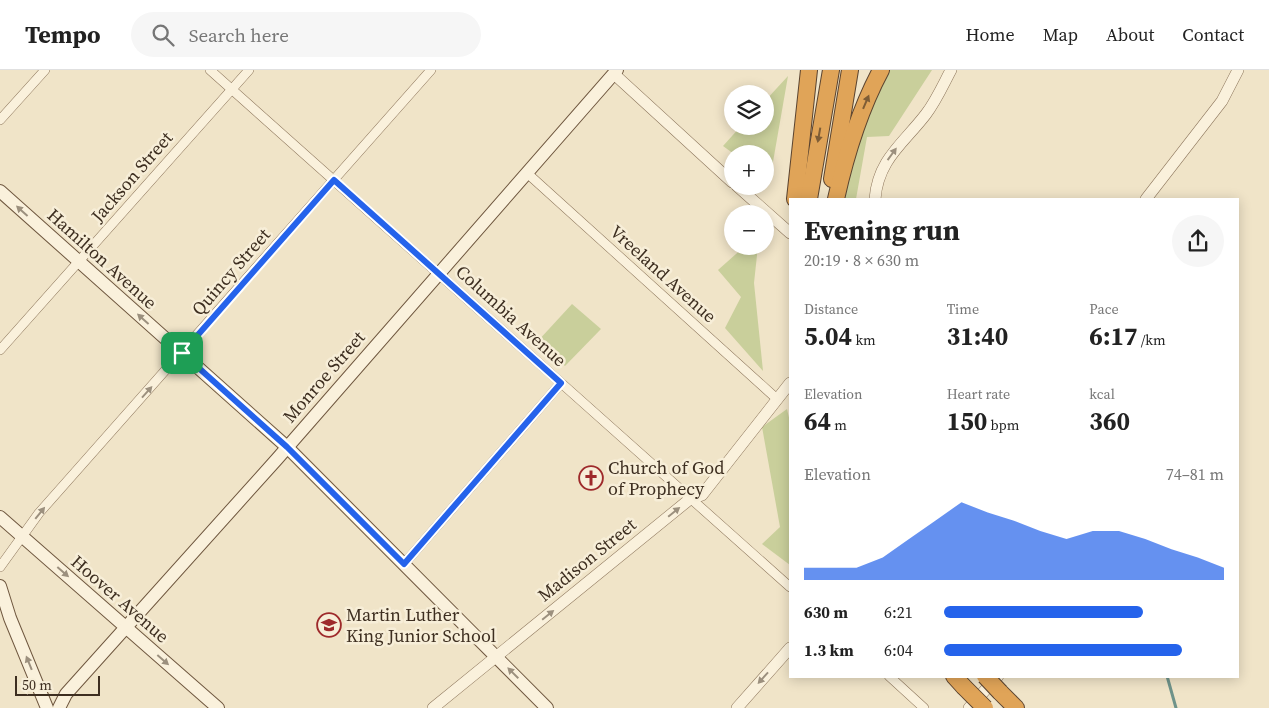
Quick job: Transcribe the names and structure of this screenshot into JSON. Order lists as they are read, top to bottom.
{
  "streets": {
    "main road": ["Hamilton Avenue", "Monroe Street", "Hoover Avenue"],
    "street": [
      "Jackson Street",
      "Quincy Street",
      "Vreeland Avenue",
      "Columbia Avenue",
      "Madison Street"
    ]
  },
  "crossings": [
    ["Jackson Street", "Hamilton Avenue"],
    ["Jackson Street", "Columbia Avenue"],
    ["Hamilton Avenue", "Quincy Street"],
    ["Hamilton Avenue", "Monroe Street"],
    ["Hamilton Avenue", "Madison Street"],
    ["Quincy Street", "Columbia Avenue"],
    ["Quincy Street", "Hoover Avenue"],
    ["Vreeland Avenue", "Monroe Street"],
    ["Vreeland Avenue", "Madison Street"],
    ["Columbia Avenue", "Monroe Street"],
    ["Columbia Avenue", "Madison Street"],
    ["Monroe Street", "Hoover Avenue"]
  ],
  "one_way": [
    "Hamilton Avenue",
    "Quincy Street",
    "Madison Street",
    "Hoover Avenue"
  ],
  "places": {
    "church": ["Church of God of Prophecy"],
    "school or university": ["Martin Luther King Junior School"]
  },
  "scale_bar": "50 m",
  "page": {
    "header": "Tempo",
    "search": "Search here",
    "nav": [
      "Home",
      "Map",
      "About",
      "Contact"
    ],
    "map_buttons": ["+", "−"],
    "heading": ["Evening run", "20:19 · 8 × 630 m"],
    "stats": [
      ["Distance", "5.04 km"],
      ["Time", "31:40"],
      ["Pace", "6:17 /km"],
      ["Elevation", "64 m"],
      ["Heart rate", "150 bpm"],
      ["kcal", "360"]
    ],
    "chart": ["Elevation", "74–81 m"],
    "list": [
      {
        "name": "630 m",
        "note": "6:21"
      },
      {
        "name": "1.3 km",
        "note": "6:04"
      }
    ],
    "scale": "50 m"
  }
}
